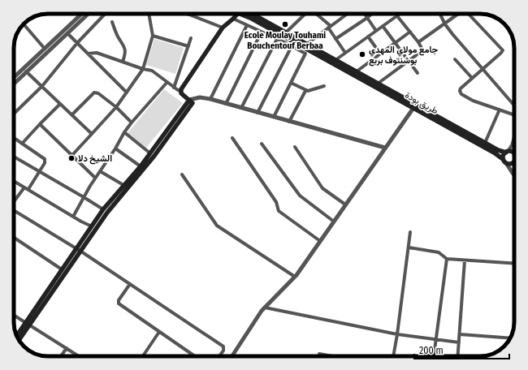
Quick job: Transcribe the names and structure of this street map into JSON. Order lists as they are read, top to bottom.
{
  "streets": {
    "main road": ["طريق بودة"]
  },
  "places": ["Ecole Moulay Touhami Bouchentouf Berbaa", "جامع مولاي المهدي بوشنتوف بربع", "الشيخ دلا"],
  "scale_bar": "200 m"
}
